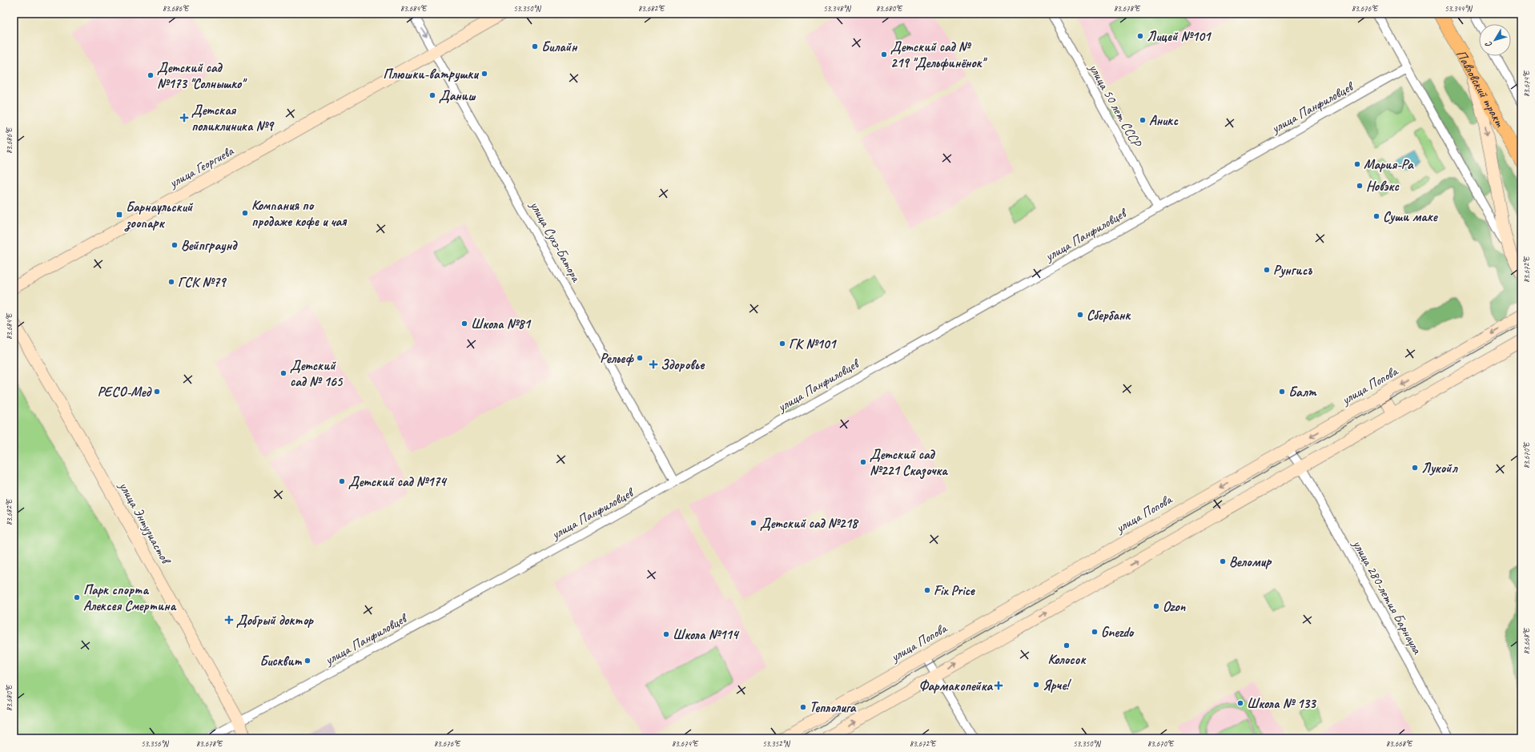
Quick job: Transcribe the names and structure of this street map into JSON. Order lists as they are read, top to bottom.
{
  "streets": {
    "main road": [
      "Павловский тракт",
      "улица Георгиева",
      "улица Попова",
      "улица Энтузиастов"
    ],
    "street": [
      "улица 50 лет СССР",
      "улица Панфиловцев",
      "улица Сухэ-Батора",
      "улица 280-летия Барнаула"
    ]
  },
  "crossings": [
    ["улица 50 лет СССР", "улица Панфиловцев"],
    ["улица Панфиловцев", "улица Сухэ-Батора"],
    ["улица Панфиловцев", "улица Энтузиастов"],
    ["улица Георгиева", "улица Сухэ-Батора"],
    ["улица Попова", "улица 280-летия Барнаула"]
  ],
  "places": {
    "other": [
      "Лицей №101",
      "Билайн",
      "Детский сад № 219 \"Дельфинёнок\"",
      "Плюшки-ватрушки",
      "Детский сад №173 \"Солнышко\"",
      "Даниш",
      "Аникс",
      "Мария-Ра",
      "Новэкс",
      "Компания по продаже кофе и чая",
      "Суши маке",
      "Вейпграунд",
      "Рунгисъ",
      "ГСК №79",
      "Сбербанк",
      "Школа №81",
      "ГК №101",
      "Рельеф",
      "Детский сад № 165",
      "РЕСО-Мед",
      "Балт",
      "Детский сад №221 Сказочка",
      "Лукойл",
      "Детский сад №174",
      "Детский сад №218",
      "Веломир",
      "Fix Price",
      "Парк спорта Алексея Смертина",
      "Ozon",
      "Gnezdo",
      "Школа №114",
      "Колосок",
      "Бисквит",
      "Ярче!",
      "Школа № 133",
      "Теплолига"
    ],
    "health": [
      "Детская поликлиника №9",
      "Здоровье",
      "Добрый доктор",
      "Фармакопейка"
    ],
    "transit": ["Барнаульский зоопарк"]
  },
  "north": "bottom left",
  "coordinates": [
    "83.686°E",
    "83.684°E",
    "53.350°N",
    "83.682°E",
    "53.348°N",
    "83.680°E",
    "83.678°E",
    "83.676°E",
    "53.344°N",
    "83.674°E",
    "83.672°E",
    "83.670°E",
    "83.668°E",
    "53.356°N",
    "53.352°N"
  ]
}
